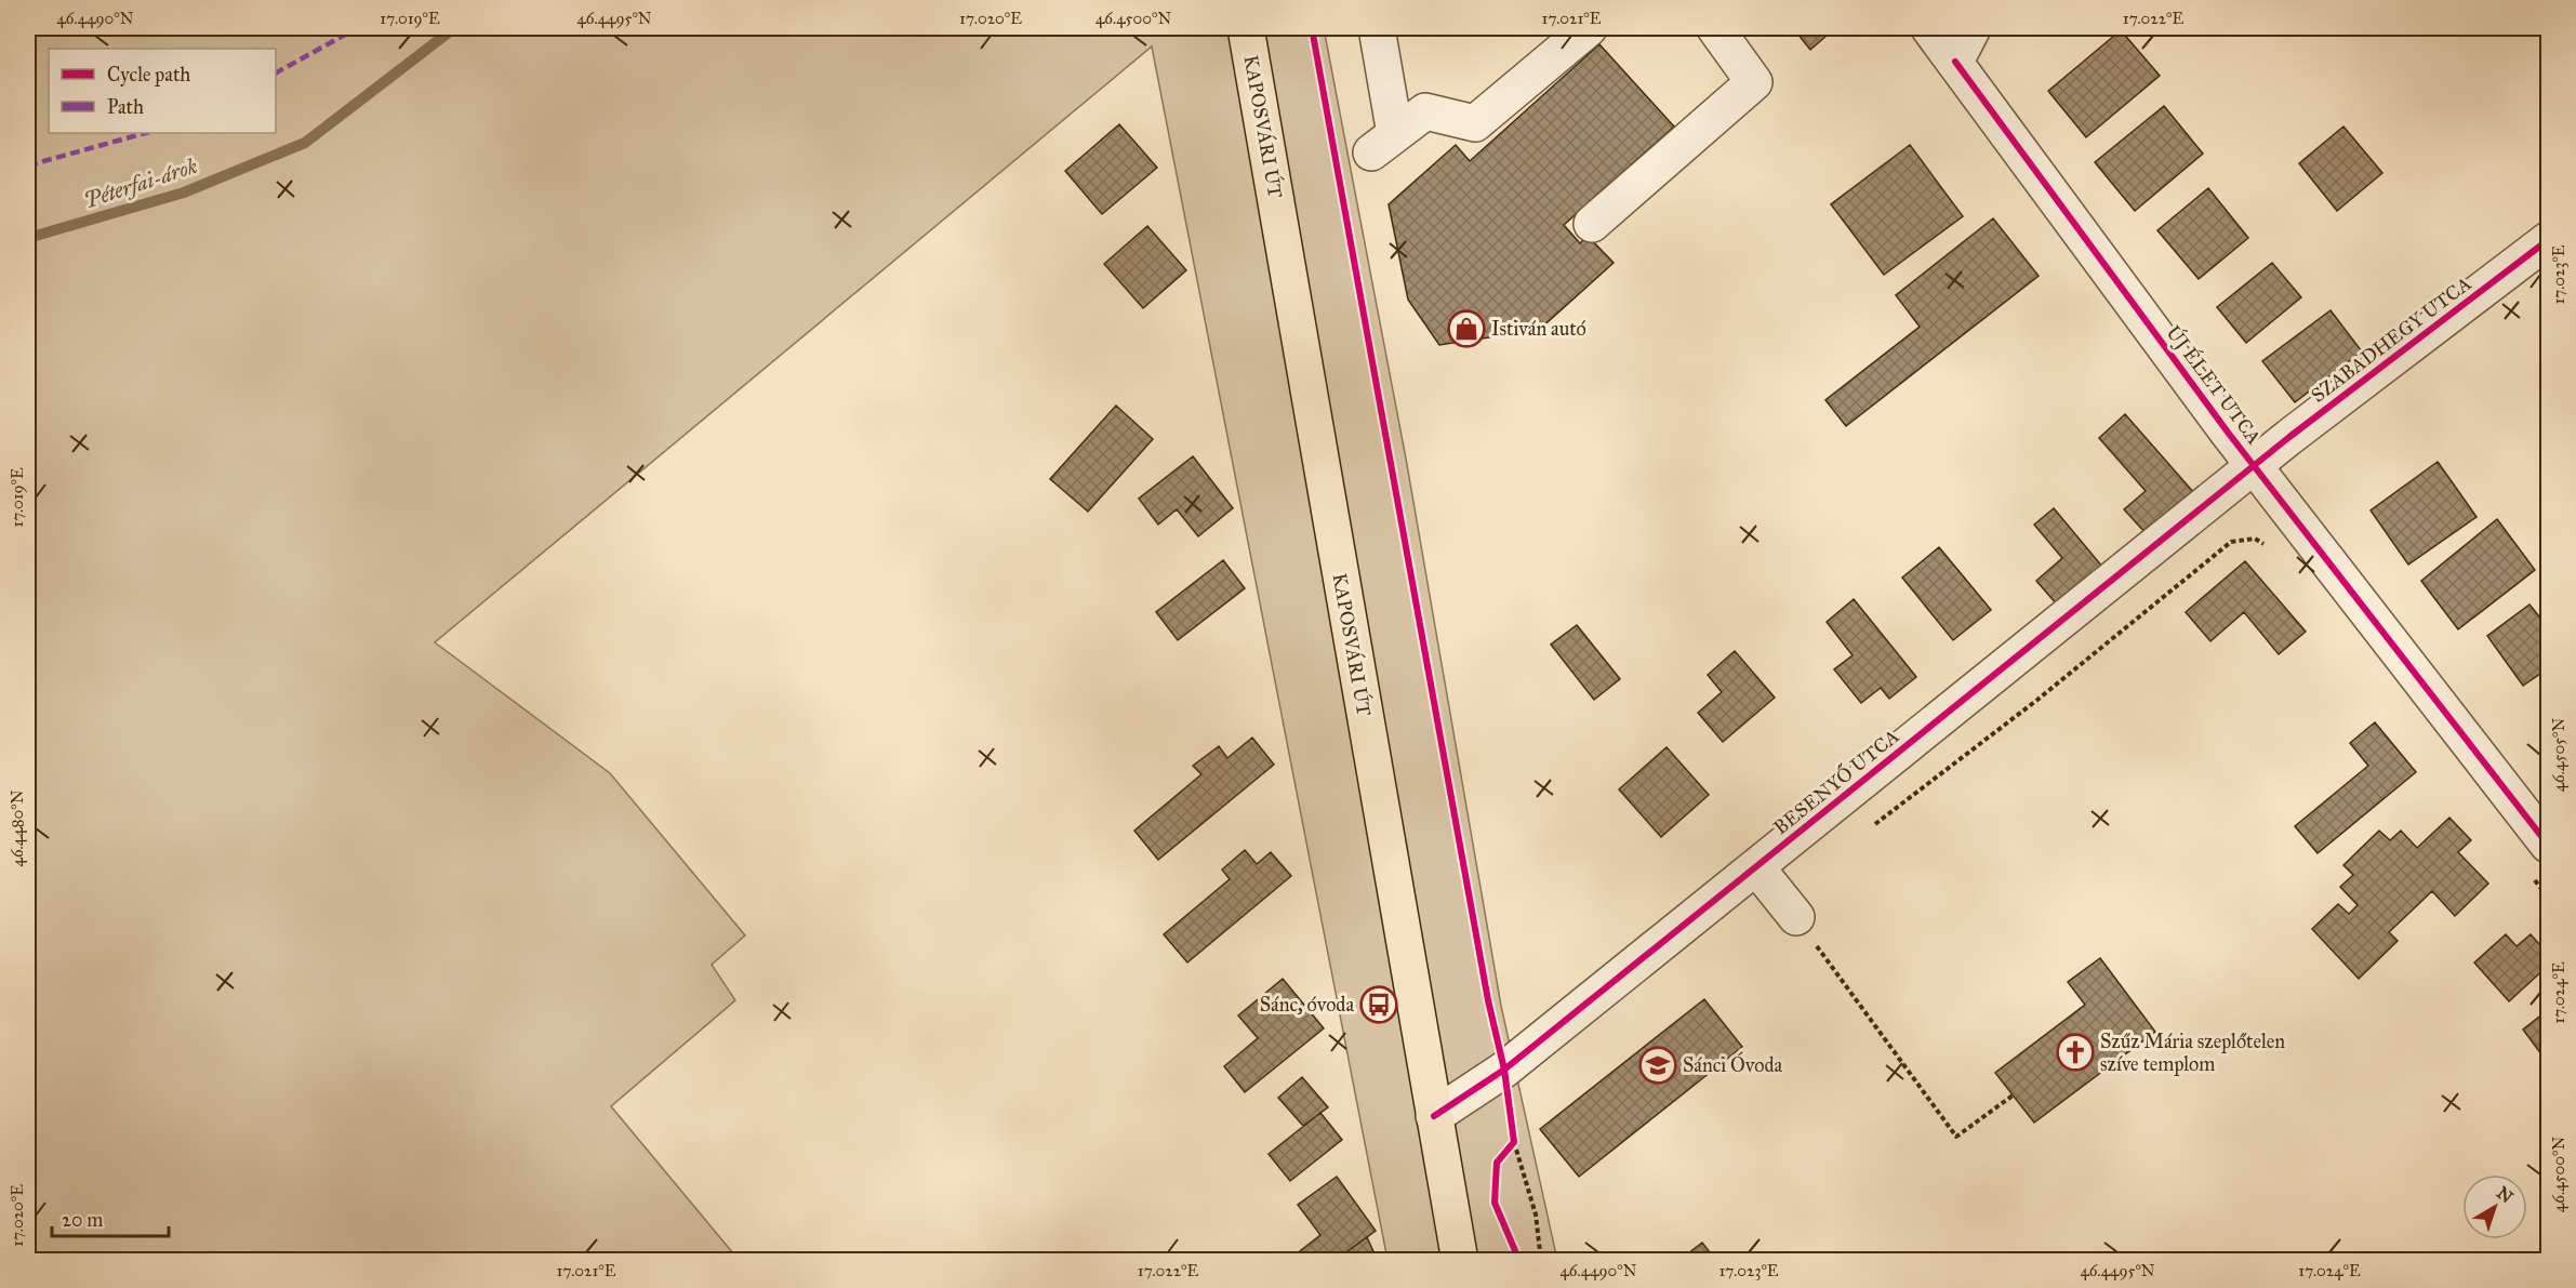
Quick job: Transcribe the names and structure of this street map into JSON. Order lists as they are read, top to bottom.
{
  "streets": {
    "main road": ["KAPOSVÁRI ÚT"],
    "street": ["SZABADHEGY UTCA", "ÚJ ÉLET UTCA", "BESENYŐ UTCA"]
  },
  "crossings": [
    ["KAPOSVÁRI ÚT", "BESENYŐ UTCA"],
    ["SZABADHEGY UTCA", "ÚJ ÉLET UTCA"],
    ["SZABADHEGY UTCA", "BESENYŐ UTCA"],
    ["ÚJ ÉLET UTCA", "BESENYŐ UTCA"]
  ],
  "water": ["Péterfai-árok"],
  "places": {
    "shop": ["Istiván autó"],
    "bus stop": ["Sánc, óvoda"],
    "church": ["Szűz Mária szeplőtelen szíve templom"],
    "school or university": ["Sánci Óvoda"]
  },
  "legend": ["Cycle path", "Path"],
  "scale_bar": "20 m",
  "north": "top right",
  "coordinates": [
    "46.4490°N",
    "17.019°E",
    "46.4495°N",
    "17.020°E",
    "46.4500°N",
    "17.021°E",
    "17.022°E",
    "17.023°E",
    "46.4505°N",
    "46.4480°N",
    "17.024°E"
  ]
}
